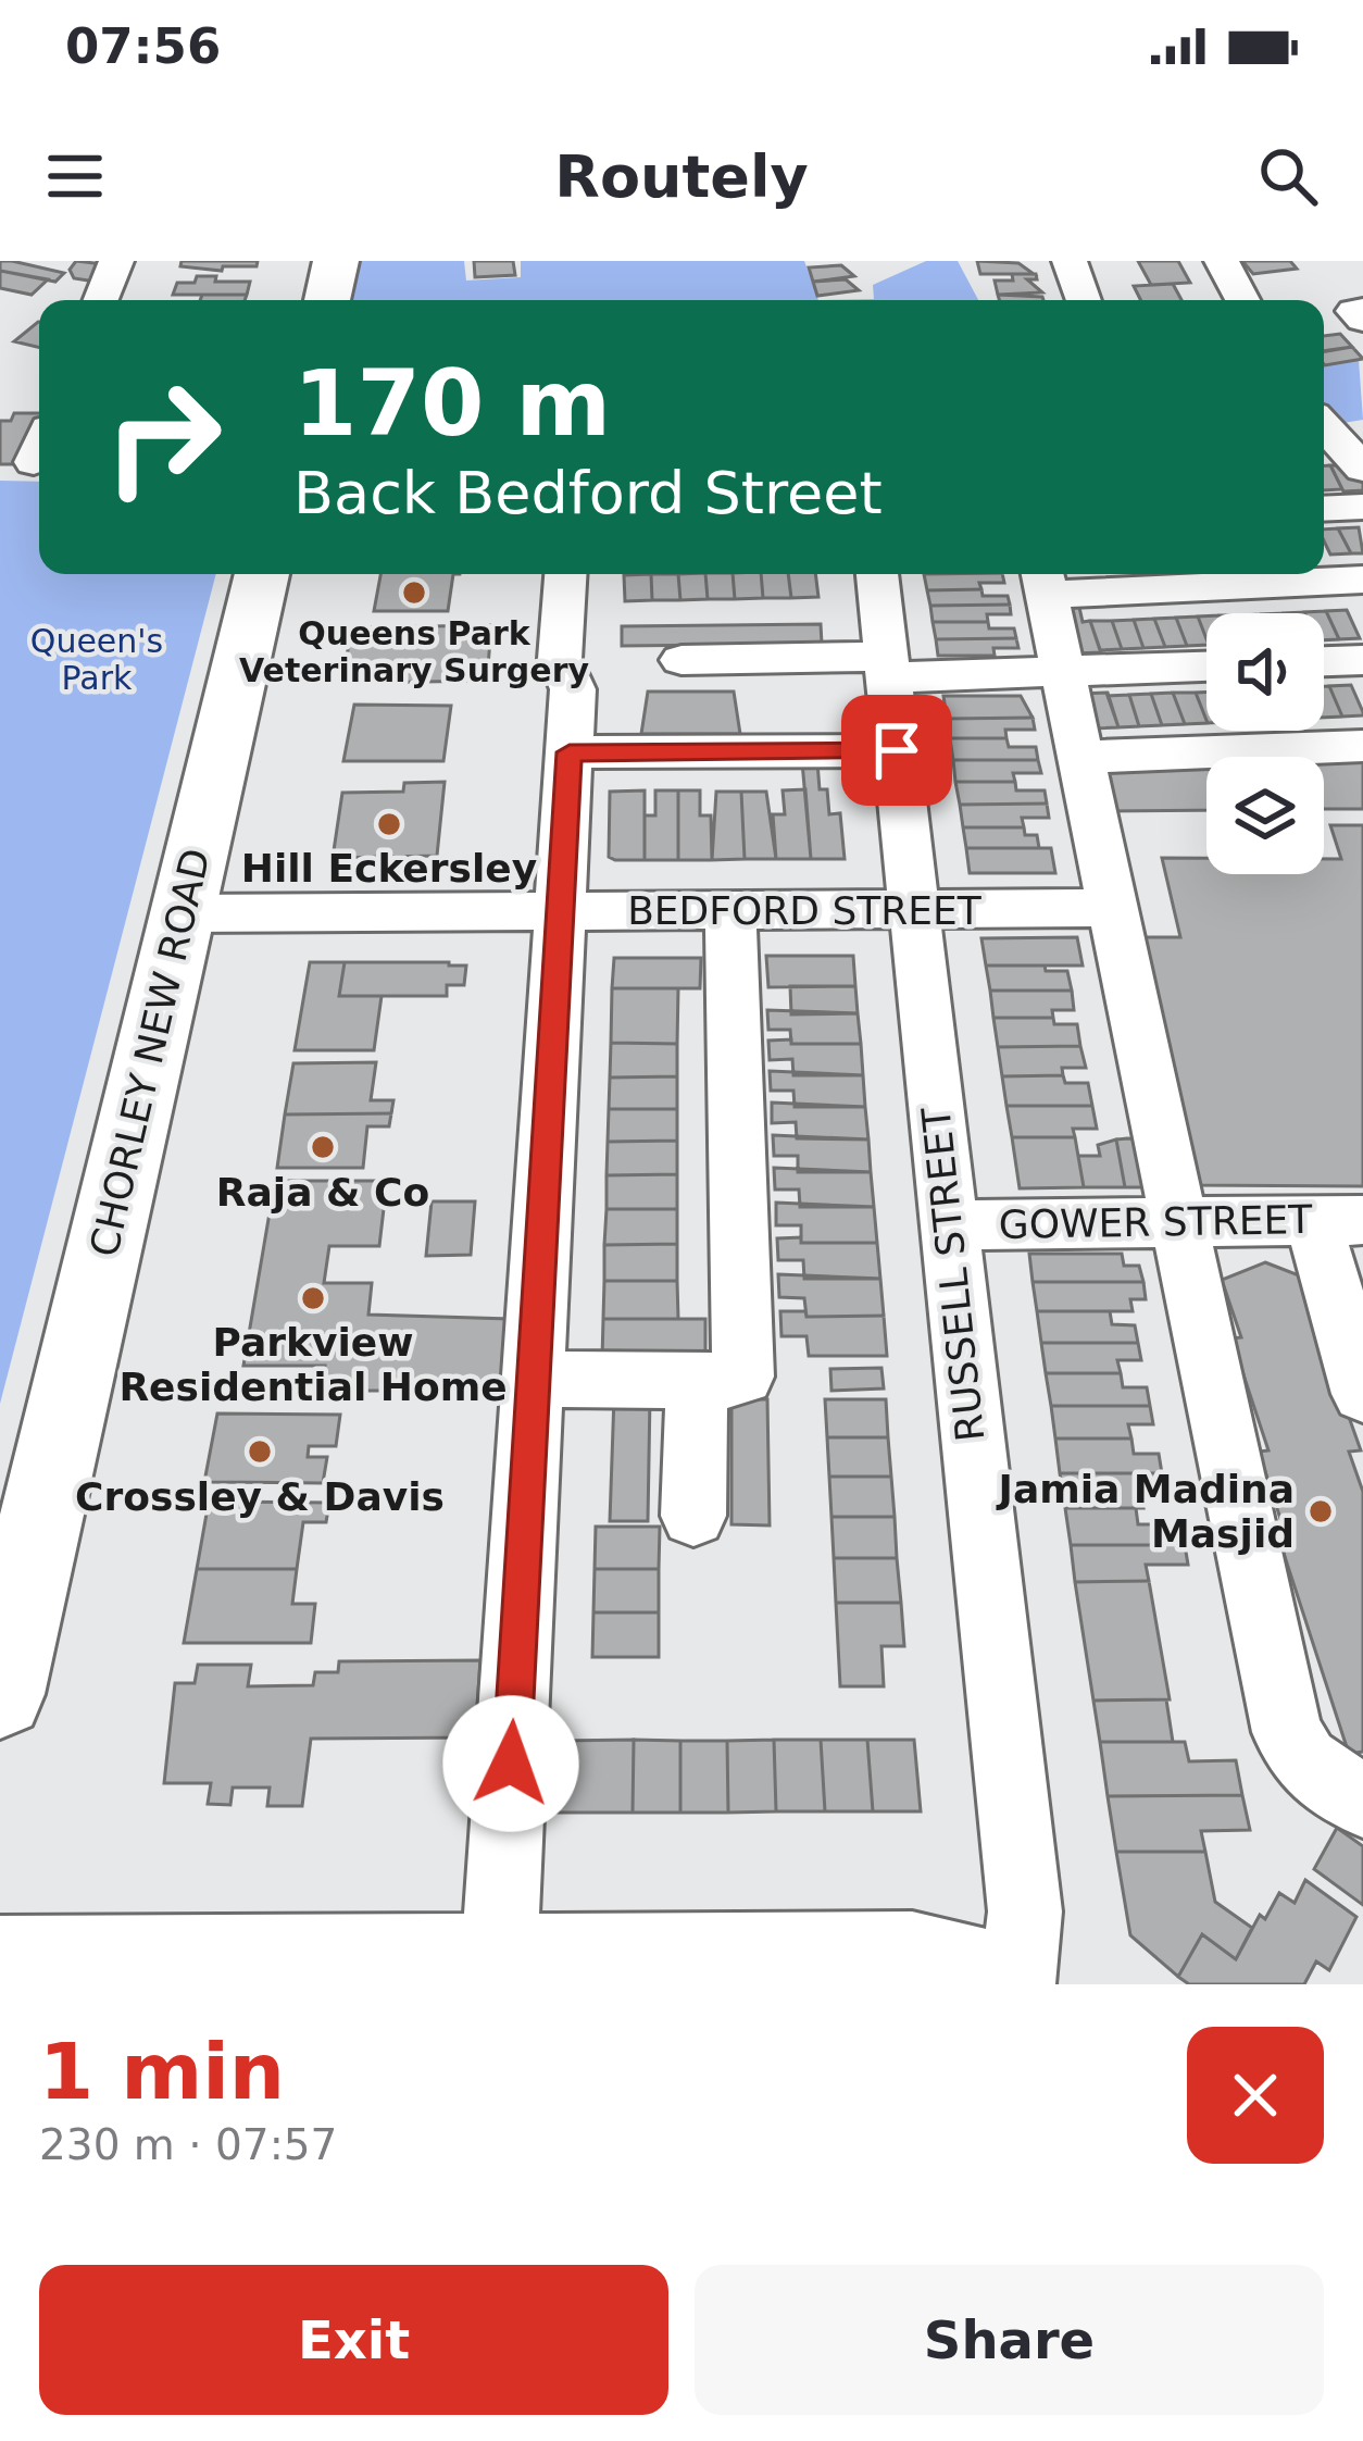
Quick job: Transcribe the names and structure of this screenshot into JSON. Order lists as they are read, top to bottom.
{
  "streets": {
    "main road": ["CHORLEY NEW ROAD"],
    "street": ["BEDFORD STREET", "GOWER STREET", "RUSSELL STREET"]
  },
  "crossings": [
    ["BEDFORD STREET", "CHORLEY NEW ROAD"],
    ["BEDFORD STREET", "RUSSELL STREET"],
    ["GOWER STREET", "RUSSELL STREET"]
  ],
  "parks": ["Queen's Park"],
  "places": [
    "Queens Park Veterinary Surgery",
    "Hill Eckersley",
    "Raja & Co",
    "Parkview Residential Home",
    "Crossley & Davis",
    "Jamia Madina Masjid"
  ],
  "page": {
    "status": "07:56",
    "header": "Routely",
    "turn": ["170 m", "Back Bedford Street"],
    "heading": ["1 min", "230 m · 07:57"],
    "buttons": ["Exit", "Share"]
  }
}
